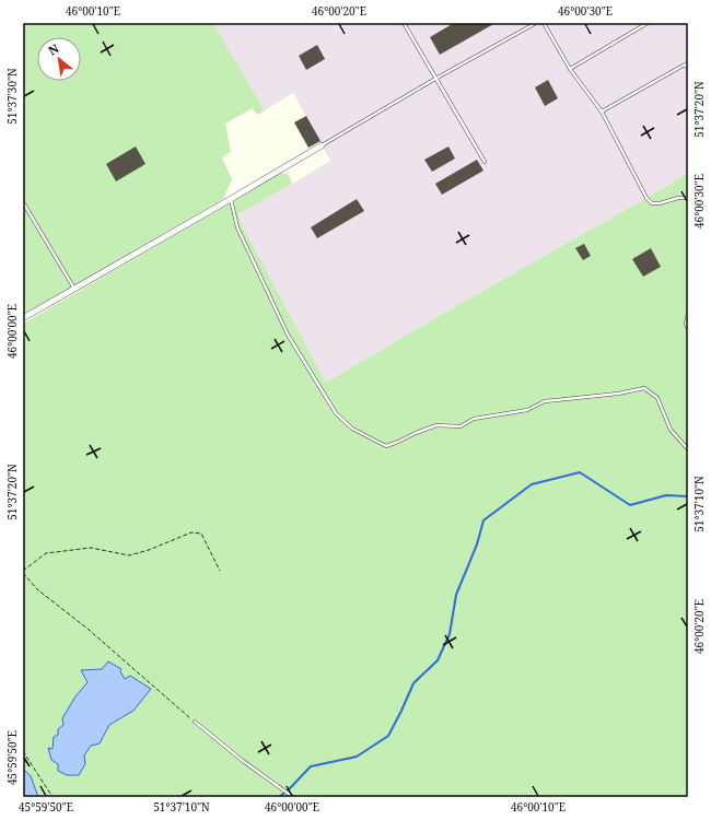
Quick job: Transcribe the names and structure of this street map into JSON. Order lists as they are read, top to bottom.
{
  "north": "top left",
  "coordinates": [
    "46°00'10\"E",
    "46°00'20\"E",
    "46°00'30\"E",
    "51°37'30\"N",
    "51°37'20\"N",
    "46°00'00\"E",
    "51°37'10\"N",
    "45°59'50\"E"
  ]
}
